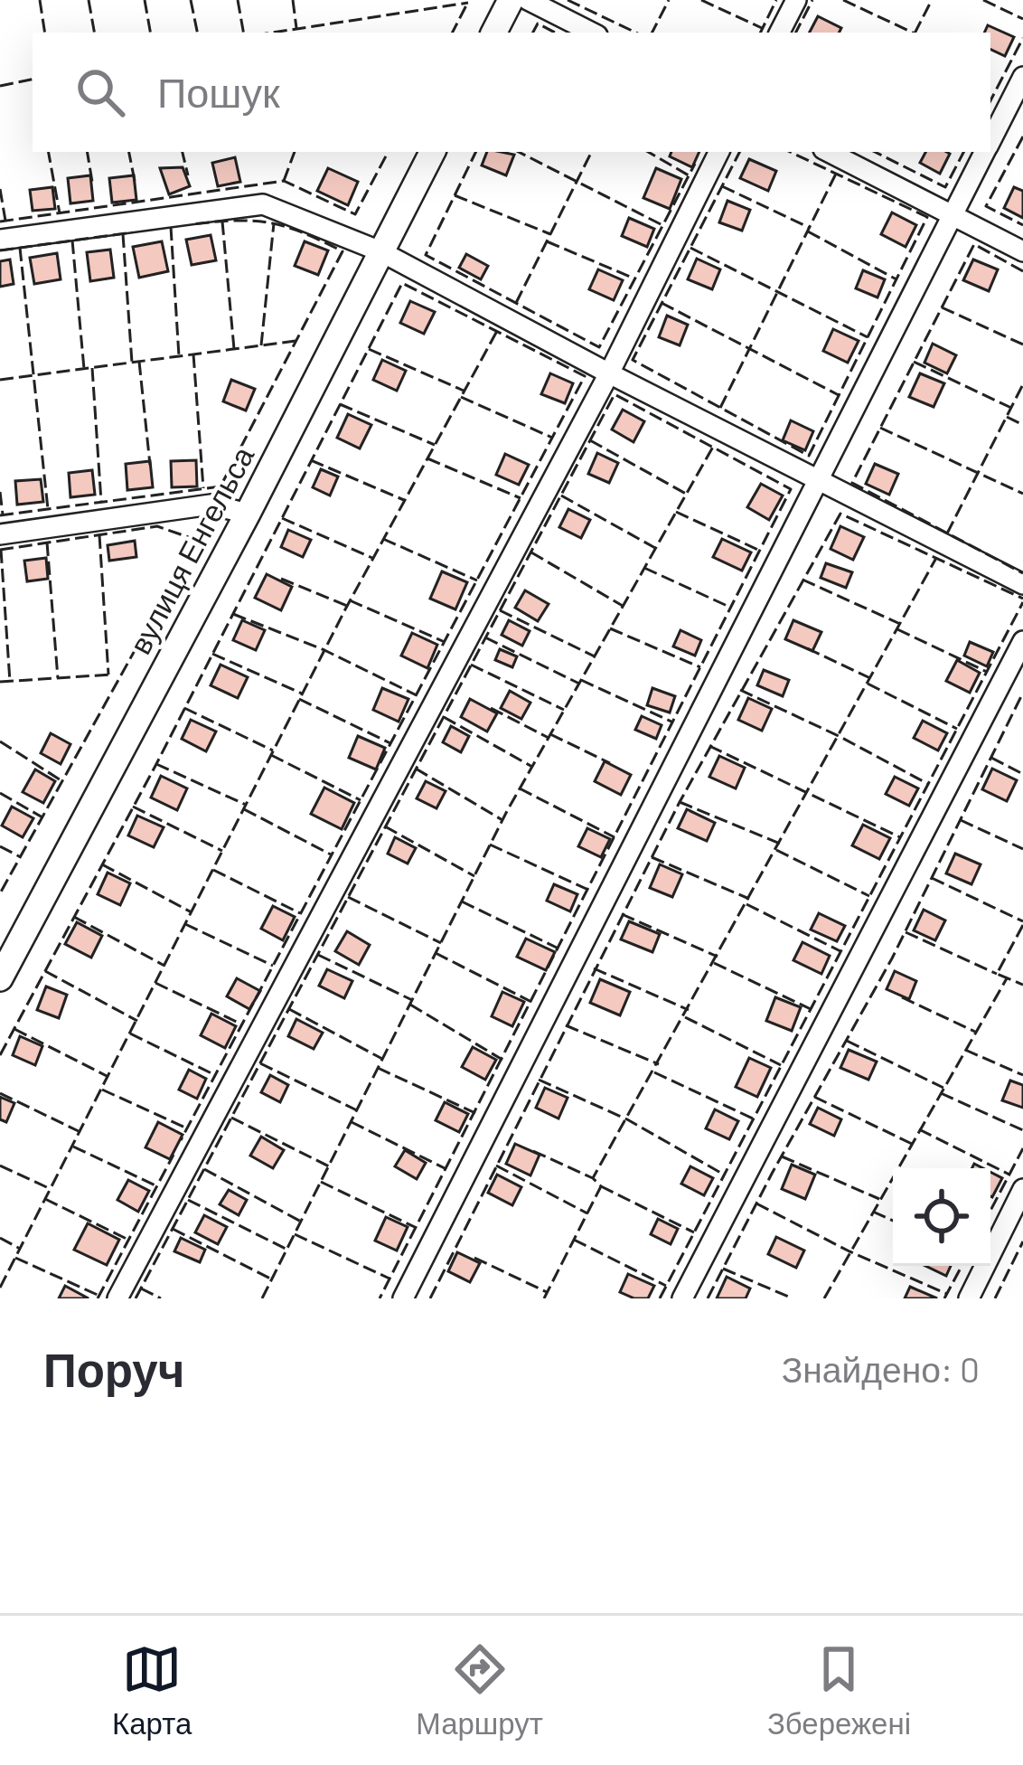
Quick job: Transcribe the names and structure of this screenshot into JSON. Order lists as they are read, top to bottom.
{
  "streets": {
    "street": ["вулиця Енгельса"]
  },
  "page": {
    "search": "Пошук",
    "heading": ["Поруч", "Знайдено: 0"],
    "nav": ["Карта", "Маршрут", "Збережені"]
  }
}
